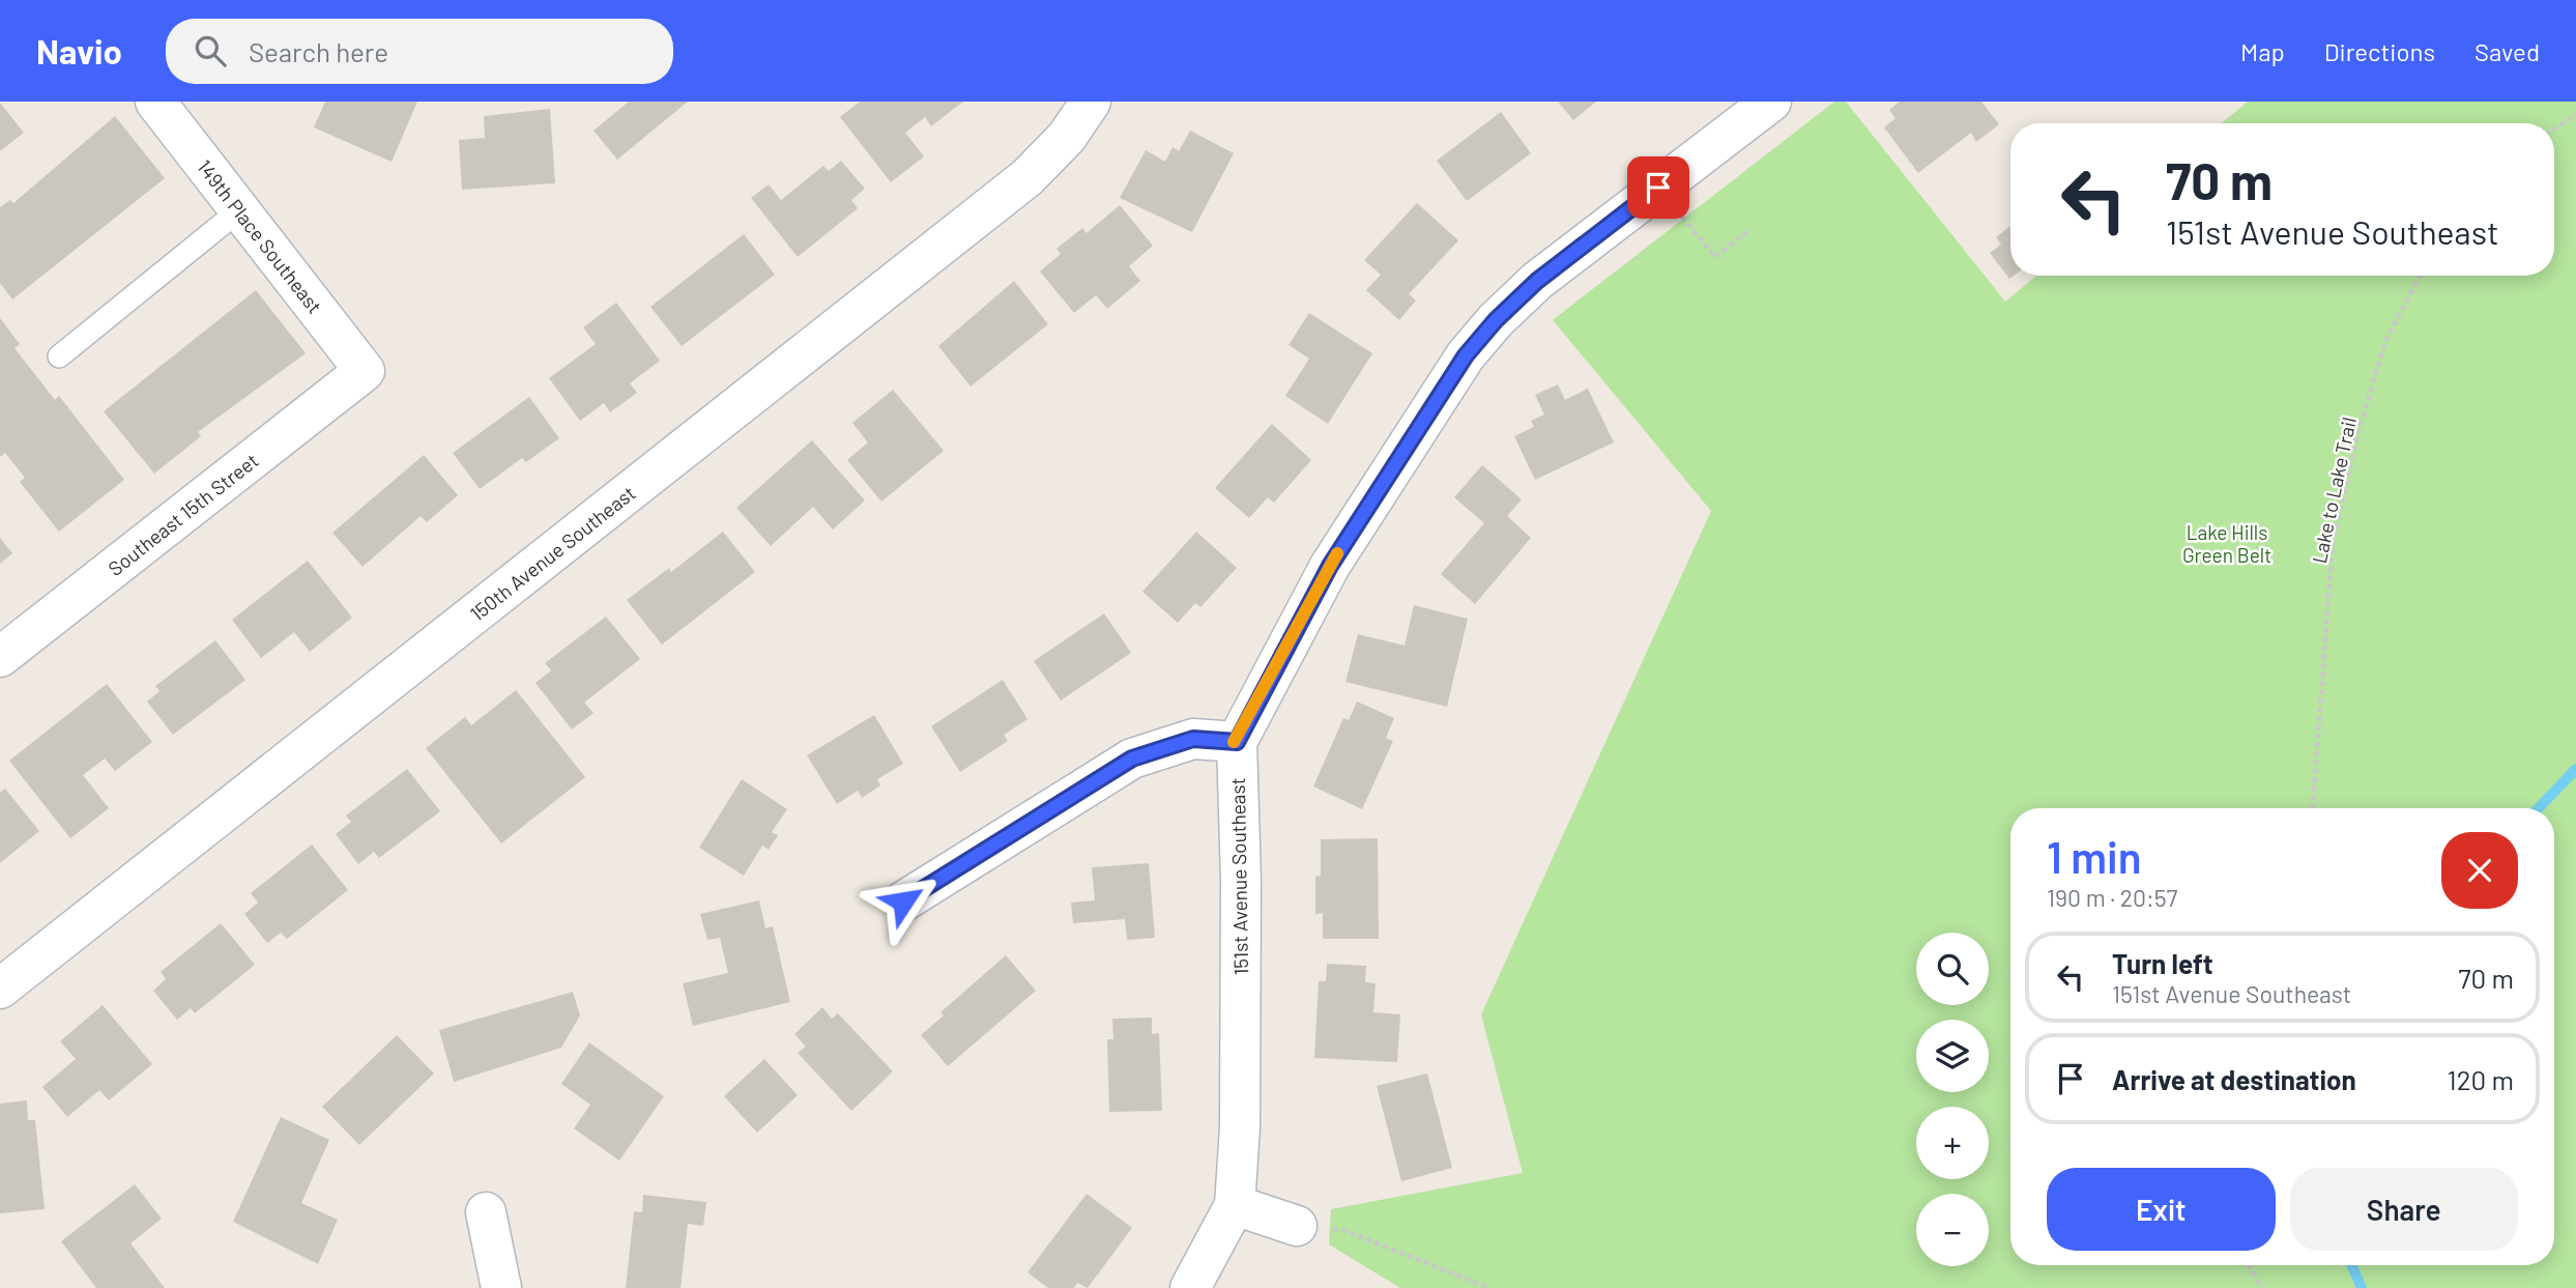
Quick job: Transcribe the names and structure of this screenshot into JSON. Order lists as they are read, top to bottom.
{
  "streets": {
    "street": [
      "149th Place Southeast",
      "Southeast 15th Street",
      "150th Avenue Southeast",
      "151st Avenue Southeast"
    ],
    "path": ["Lake to Lake Trail"]
  },
  "crossings": [
    ["149th Place Southeast", "Southeast 15th Street"]
  ],
  "parks": ["Lake Hills Green Belt"],
  "page": {
    "header": "Navio",
    "search": "Search here",
    "nav": ["Map", "Directions", "Saved"],
    "turn": ["70 m", "151st Avenue Southeast"],
    "heading": ["1 min", "190 m · 20:57"],
    "list": [
      {
        "name": "Turn left",
        "note": "151st Avenue Southeast",
        "value": "70 m"
      },
      {
        "name": "Arrive at destination",
        "value": "120 m"
      }
    ],
    "map_buttons": ["+", "−"],
    "buttons": ["Exit", "Share"]
  }
}
